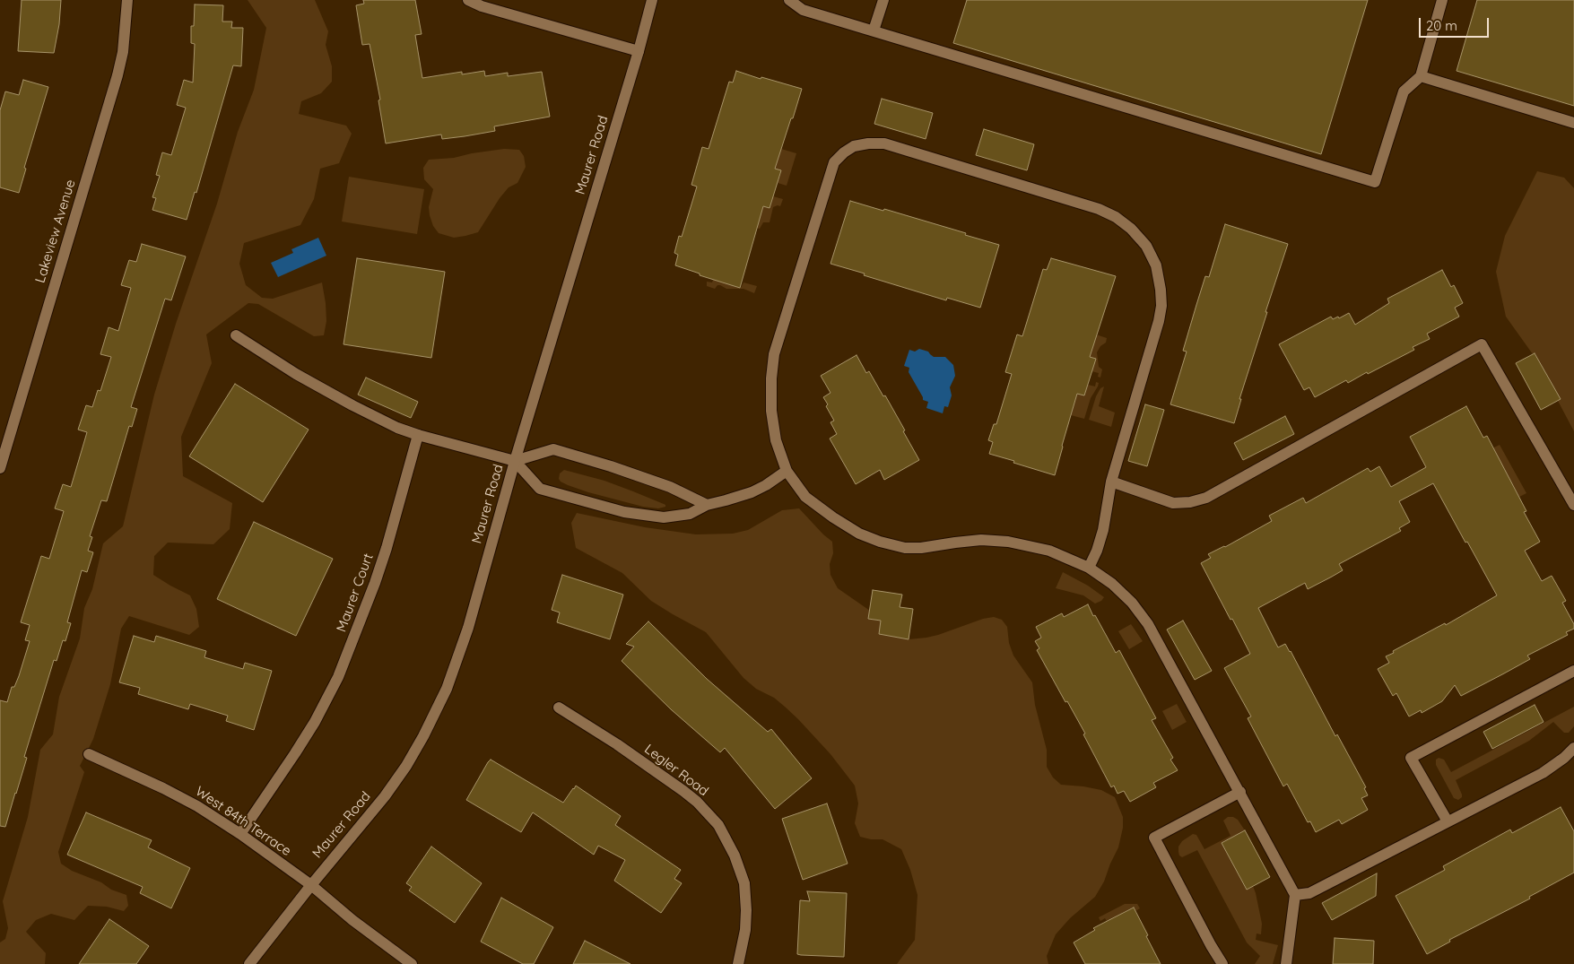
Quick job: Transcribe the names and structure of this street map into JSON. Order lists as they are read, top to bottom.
{
  "streets": {
    "street": [
      "Maurer Road",
      "Lakeview Avenue",
      "Maurer Court",
      "Legler Road",
      "West 84th Terrace"
    ]
  },
  "crossings": [
    ["Maurer Road", "West 84th Terrace"],
    ["Maurer Court", "West 84th Terrace"]
  ],
  "scale_bar": "20 m"
}
